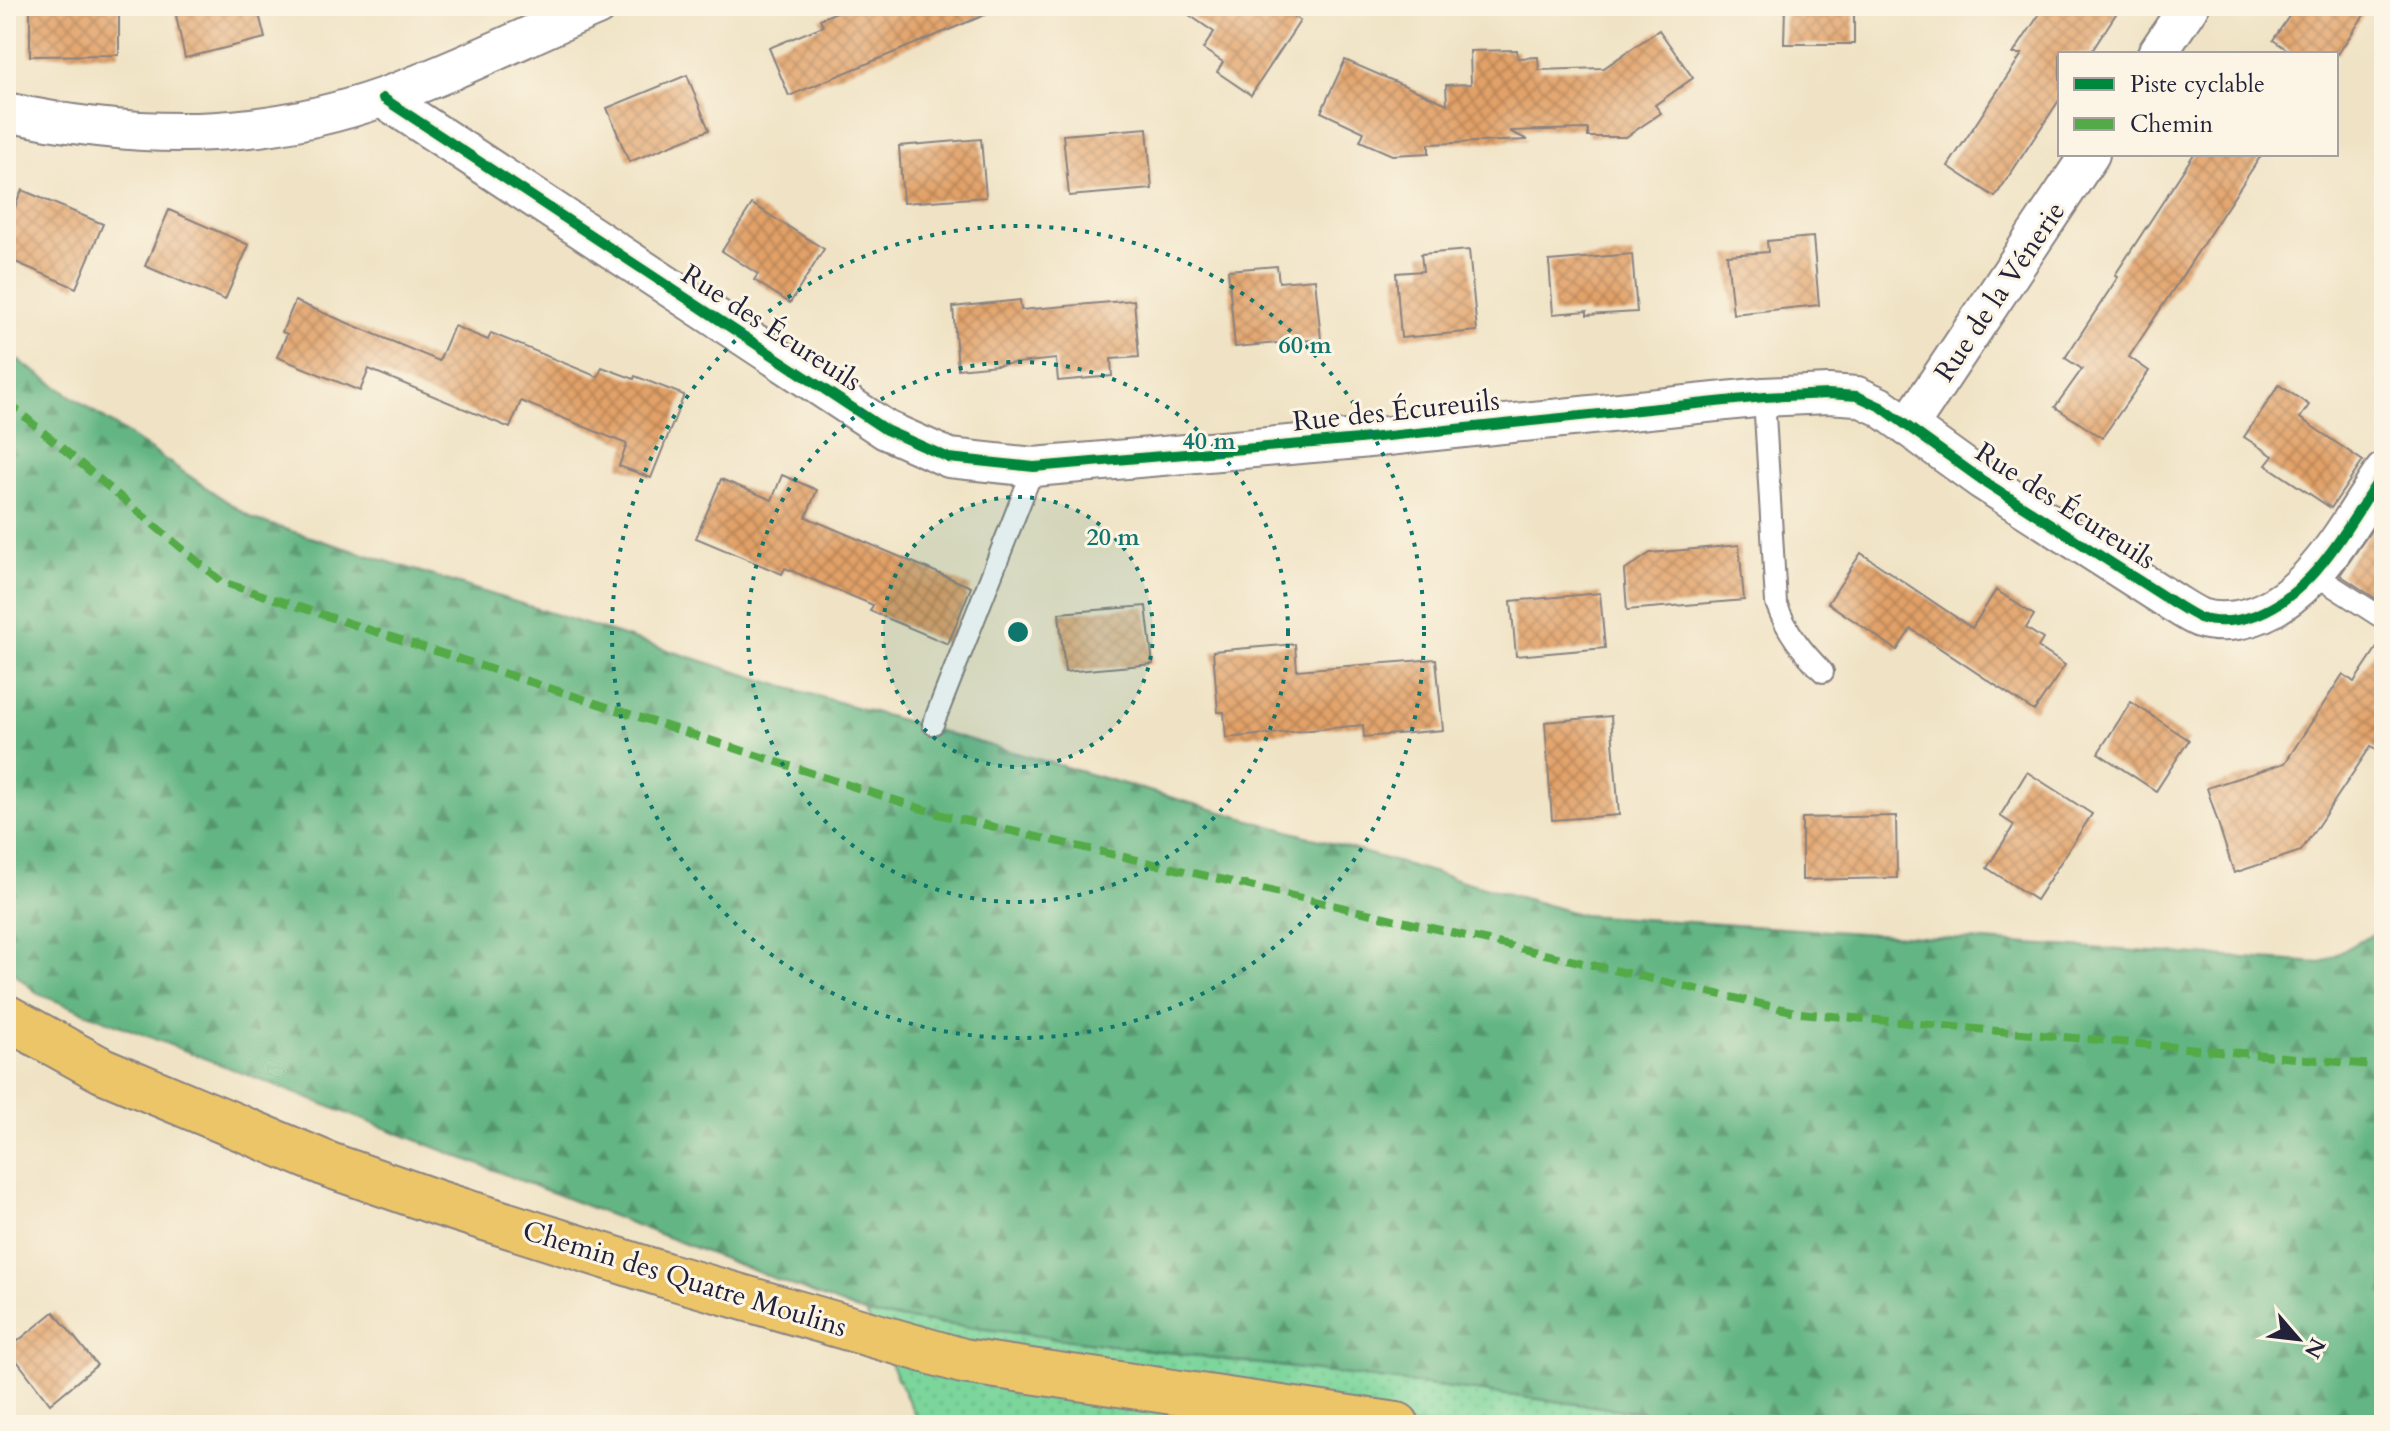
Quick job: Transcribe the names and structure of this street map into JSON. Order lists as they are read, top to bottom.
{
  "streets": {
    "main road": ["Chemin des Quatre Moulins"],
    "street": ["Rue de la Vénerie", "Rue des Écureuils"]
  },
  "crossings": [
    ["Rue de la Vénerie", "Rue des Écureuils"]
  ],
  "legend": ["Piste cyclable", "Chemin"],
  "north": "bottom right",
  "rings": ["60 m", "40 m", "20 m"]
}
